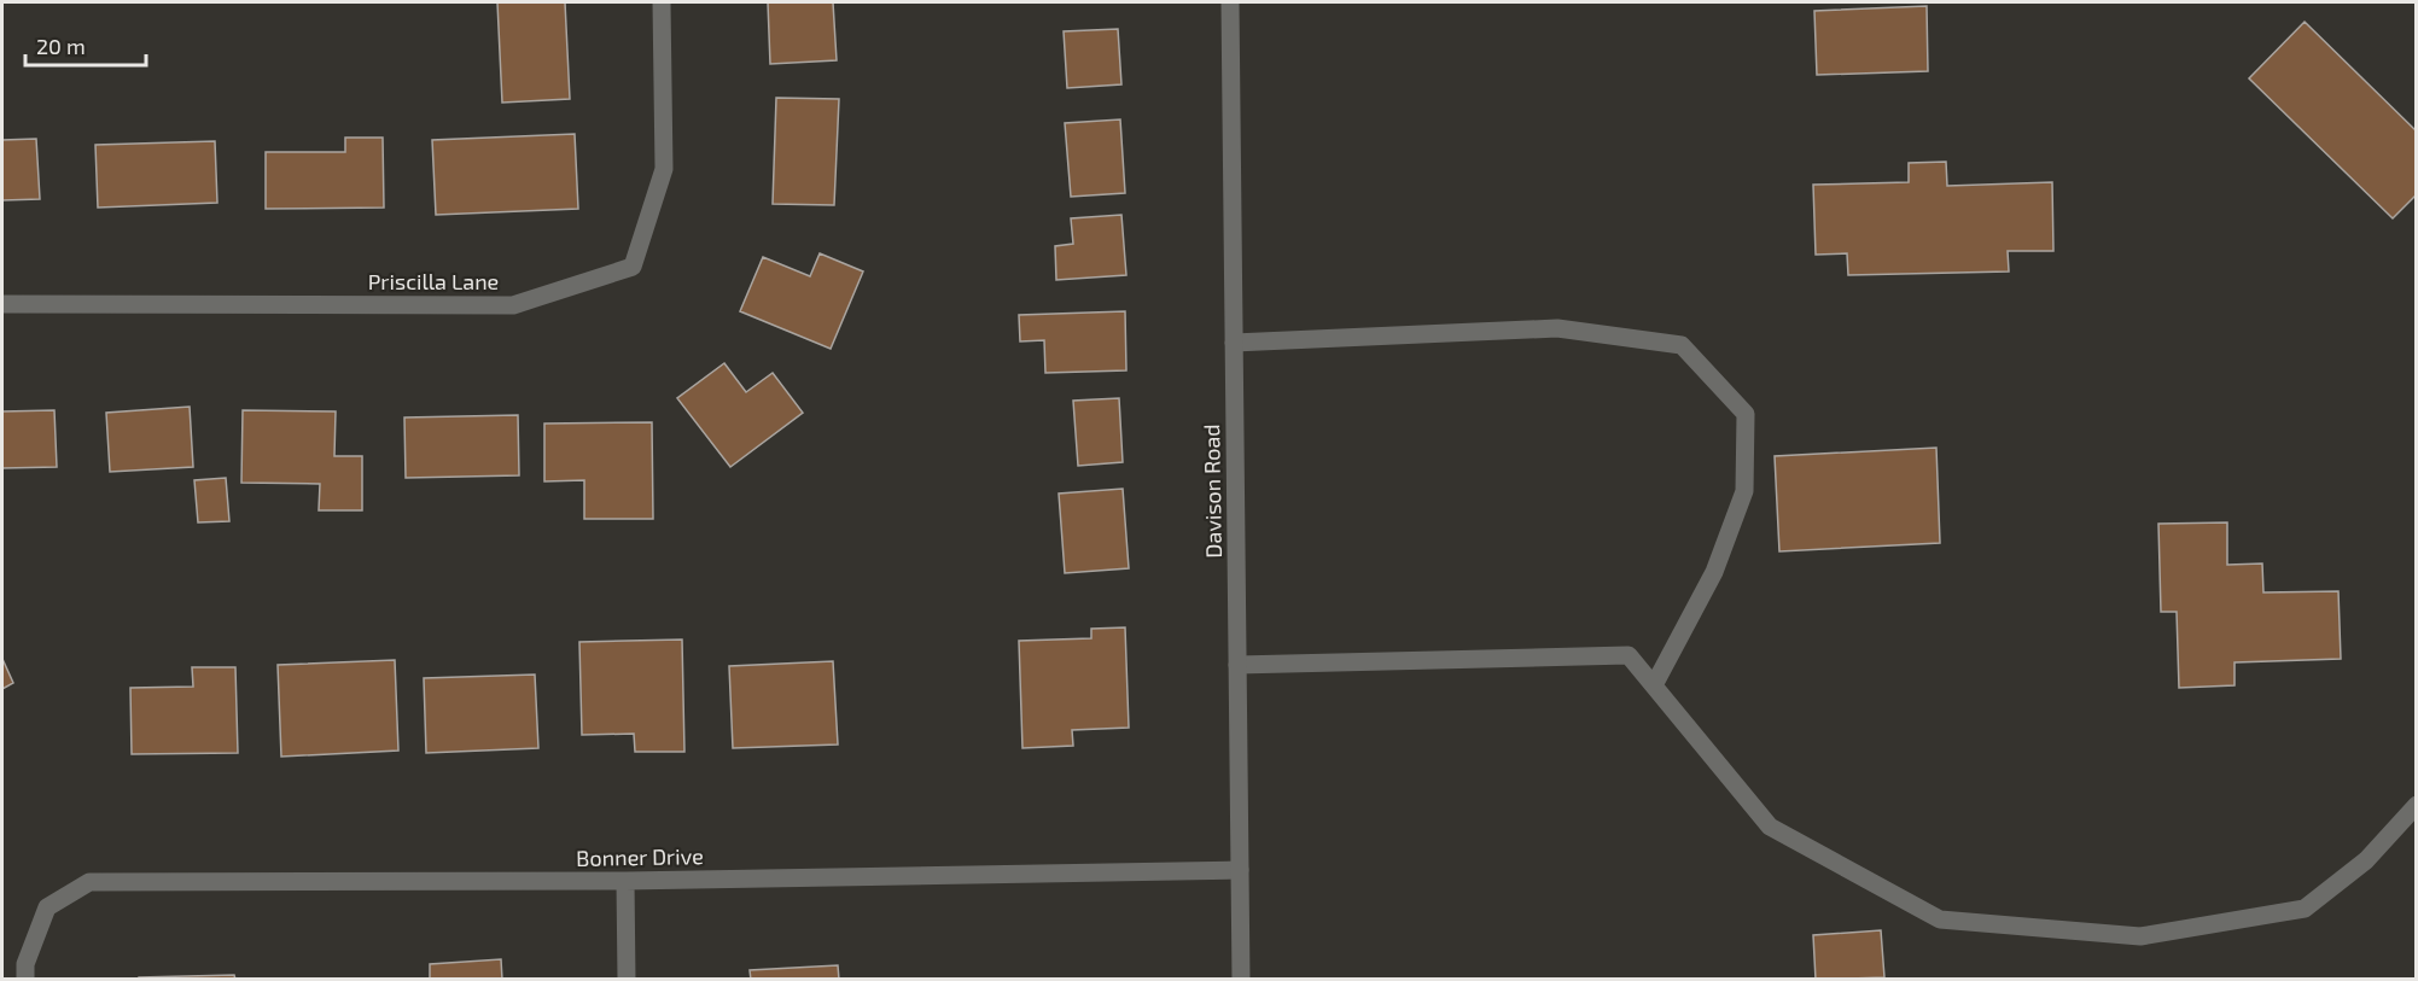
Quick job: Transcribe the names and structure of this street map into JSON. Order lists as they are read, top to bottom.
{
  "streets": {
    "street": ["Priscilla Lane", "Davison Road", "Bonner Drive"]
  },
  "crossings": [
    ["Davison Road", "Bonner Drive"]
  ],
  "scale_bar": "20 m"
}
